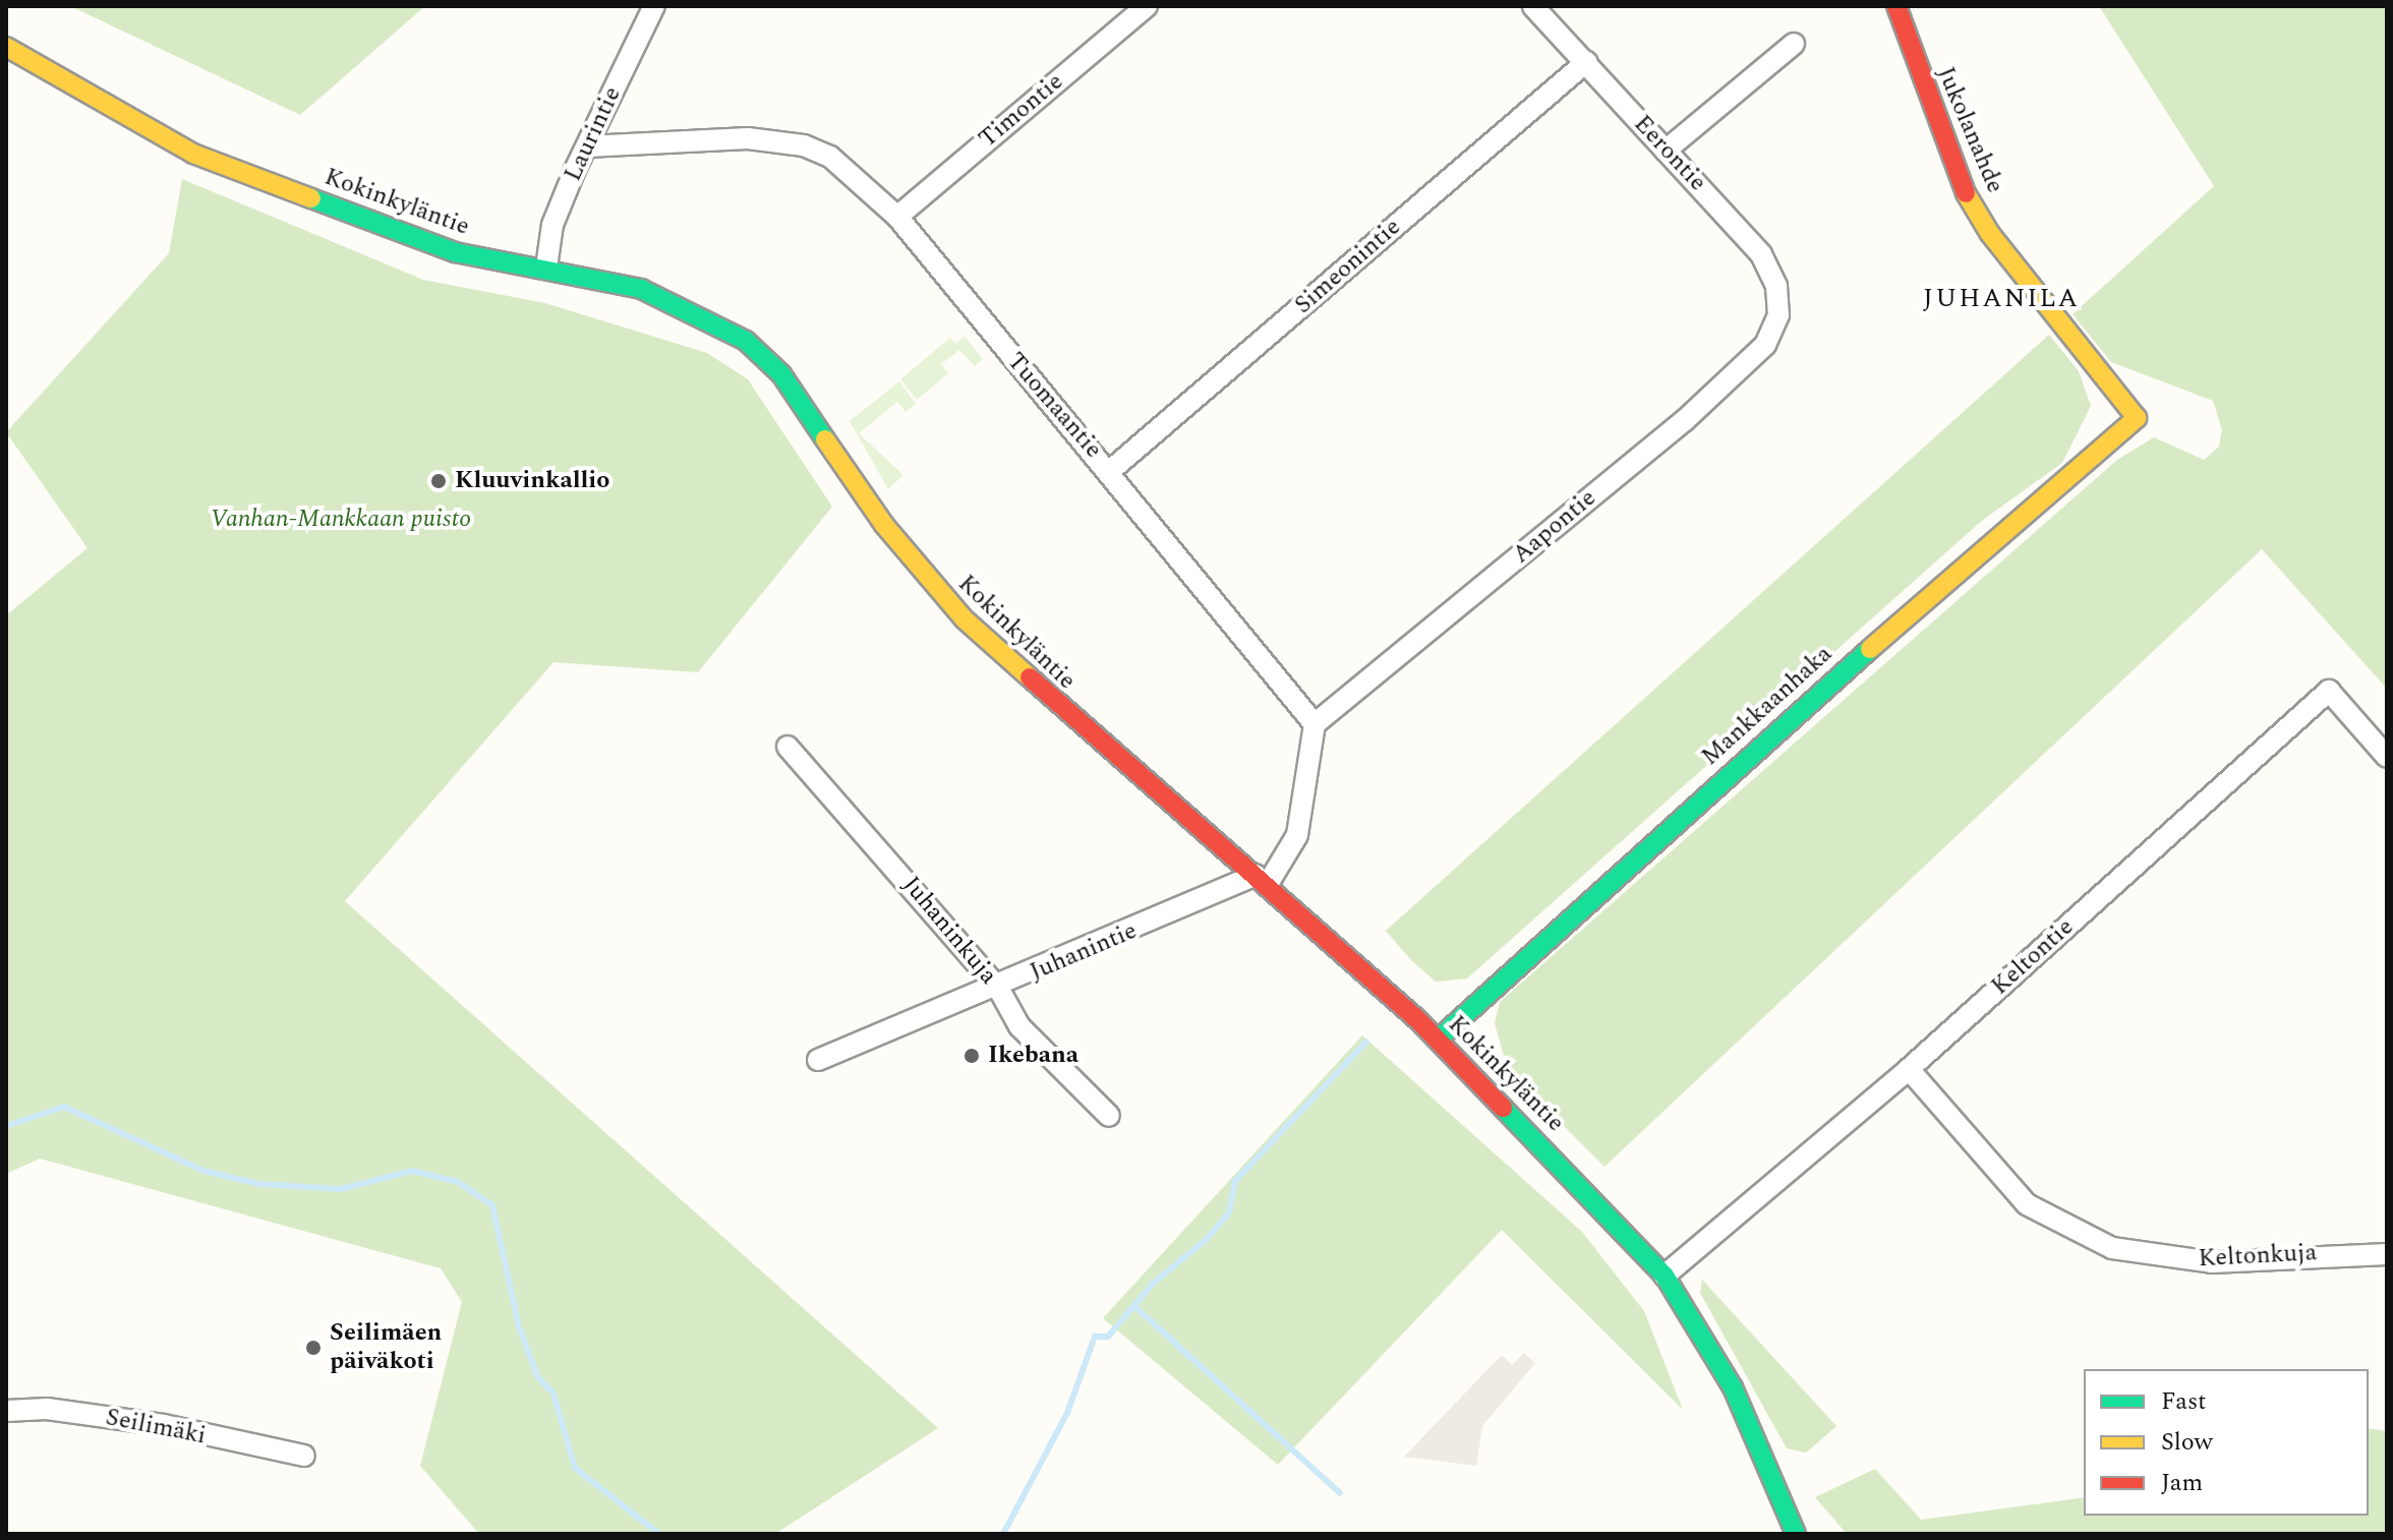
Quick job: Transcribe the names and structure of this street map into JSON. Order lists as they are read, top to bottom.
{
  "streets": {
    "main road": ["Jukolanahde", "Kokinkyläntie", "Mankkaanhaka"],
    "street": [
      "Timontie",
      "Laurintie",
      "Eerontie",
      "Simeonintie",
      "Tuomaantie",
      "Aapontie",
      "Juhaninkuja",
      "Juhanintie",
      "Keltontie",
      "Keltonkuja",
      "Seilimäki"
    ]
  },
  "crossings": [
    ["Timontie", "Tuomaantie"],
    ["Jukolanahde", "Mankkaanhaka"],
    ["Laurintie", "Kokinkyläntie"],
    ["Laurintie", "Tuomaantie"],
    ["Eerontie", "Simeonintie"],
    ["Eerontie", "Aapontie"],
    ["Kokinkyläntie", "Mankkaanhaka"],
    ["Kokinkyläntie", "Juhanintie"],
    ["Kokinkyläntie", "Keltontie"],
    ["Simeonintie", "Tuomaantie"],
    ["Tuomaantie", "Aapontie"],
    ["Juhaninkuja", "Juhanintie"],
    ["Keltontie", "Keltonkuja"]
  ],
  "districts": ["JUHANILA"],
  "parks": ["Vanhan-Mankkaan puisto"],
  "places": ["Kluuvinkallio", "Ikebana", "Seilimäen päiväkoti"],
  "legend": ["Fast", "Slow", "Jam"]
}
